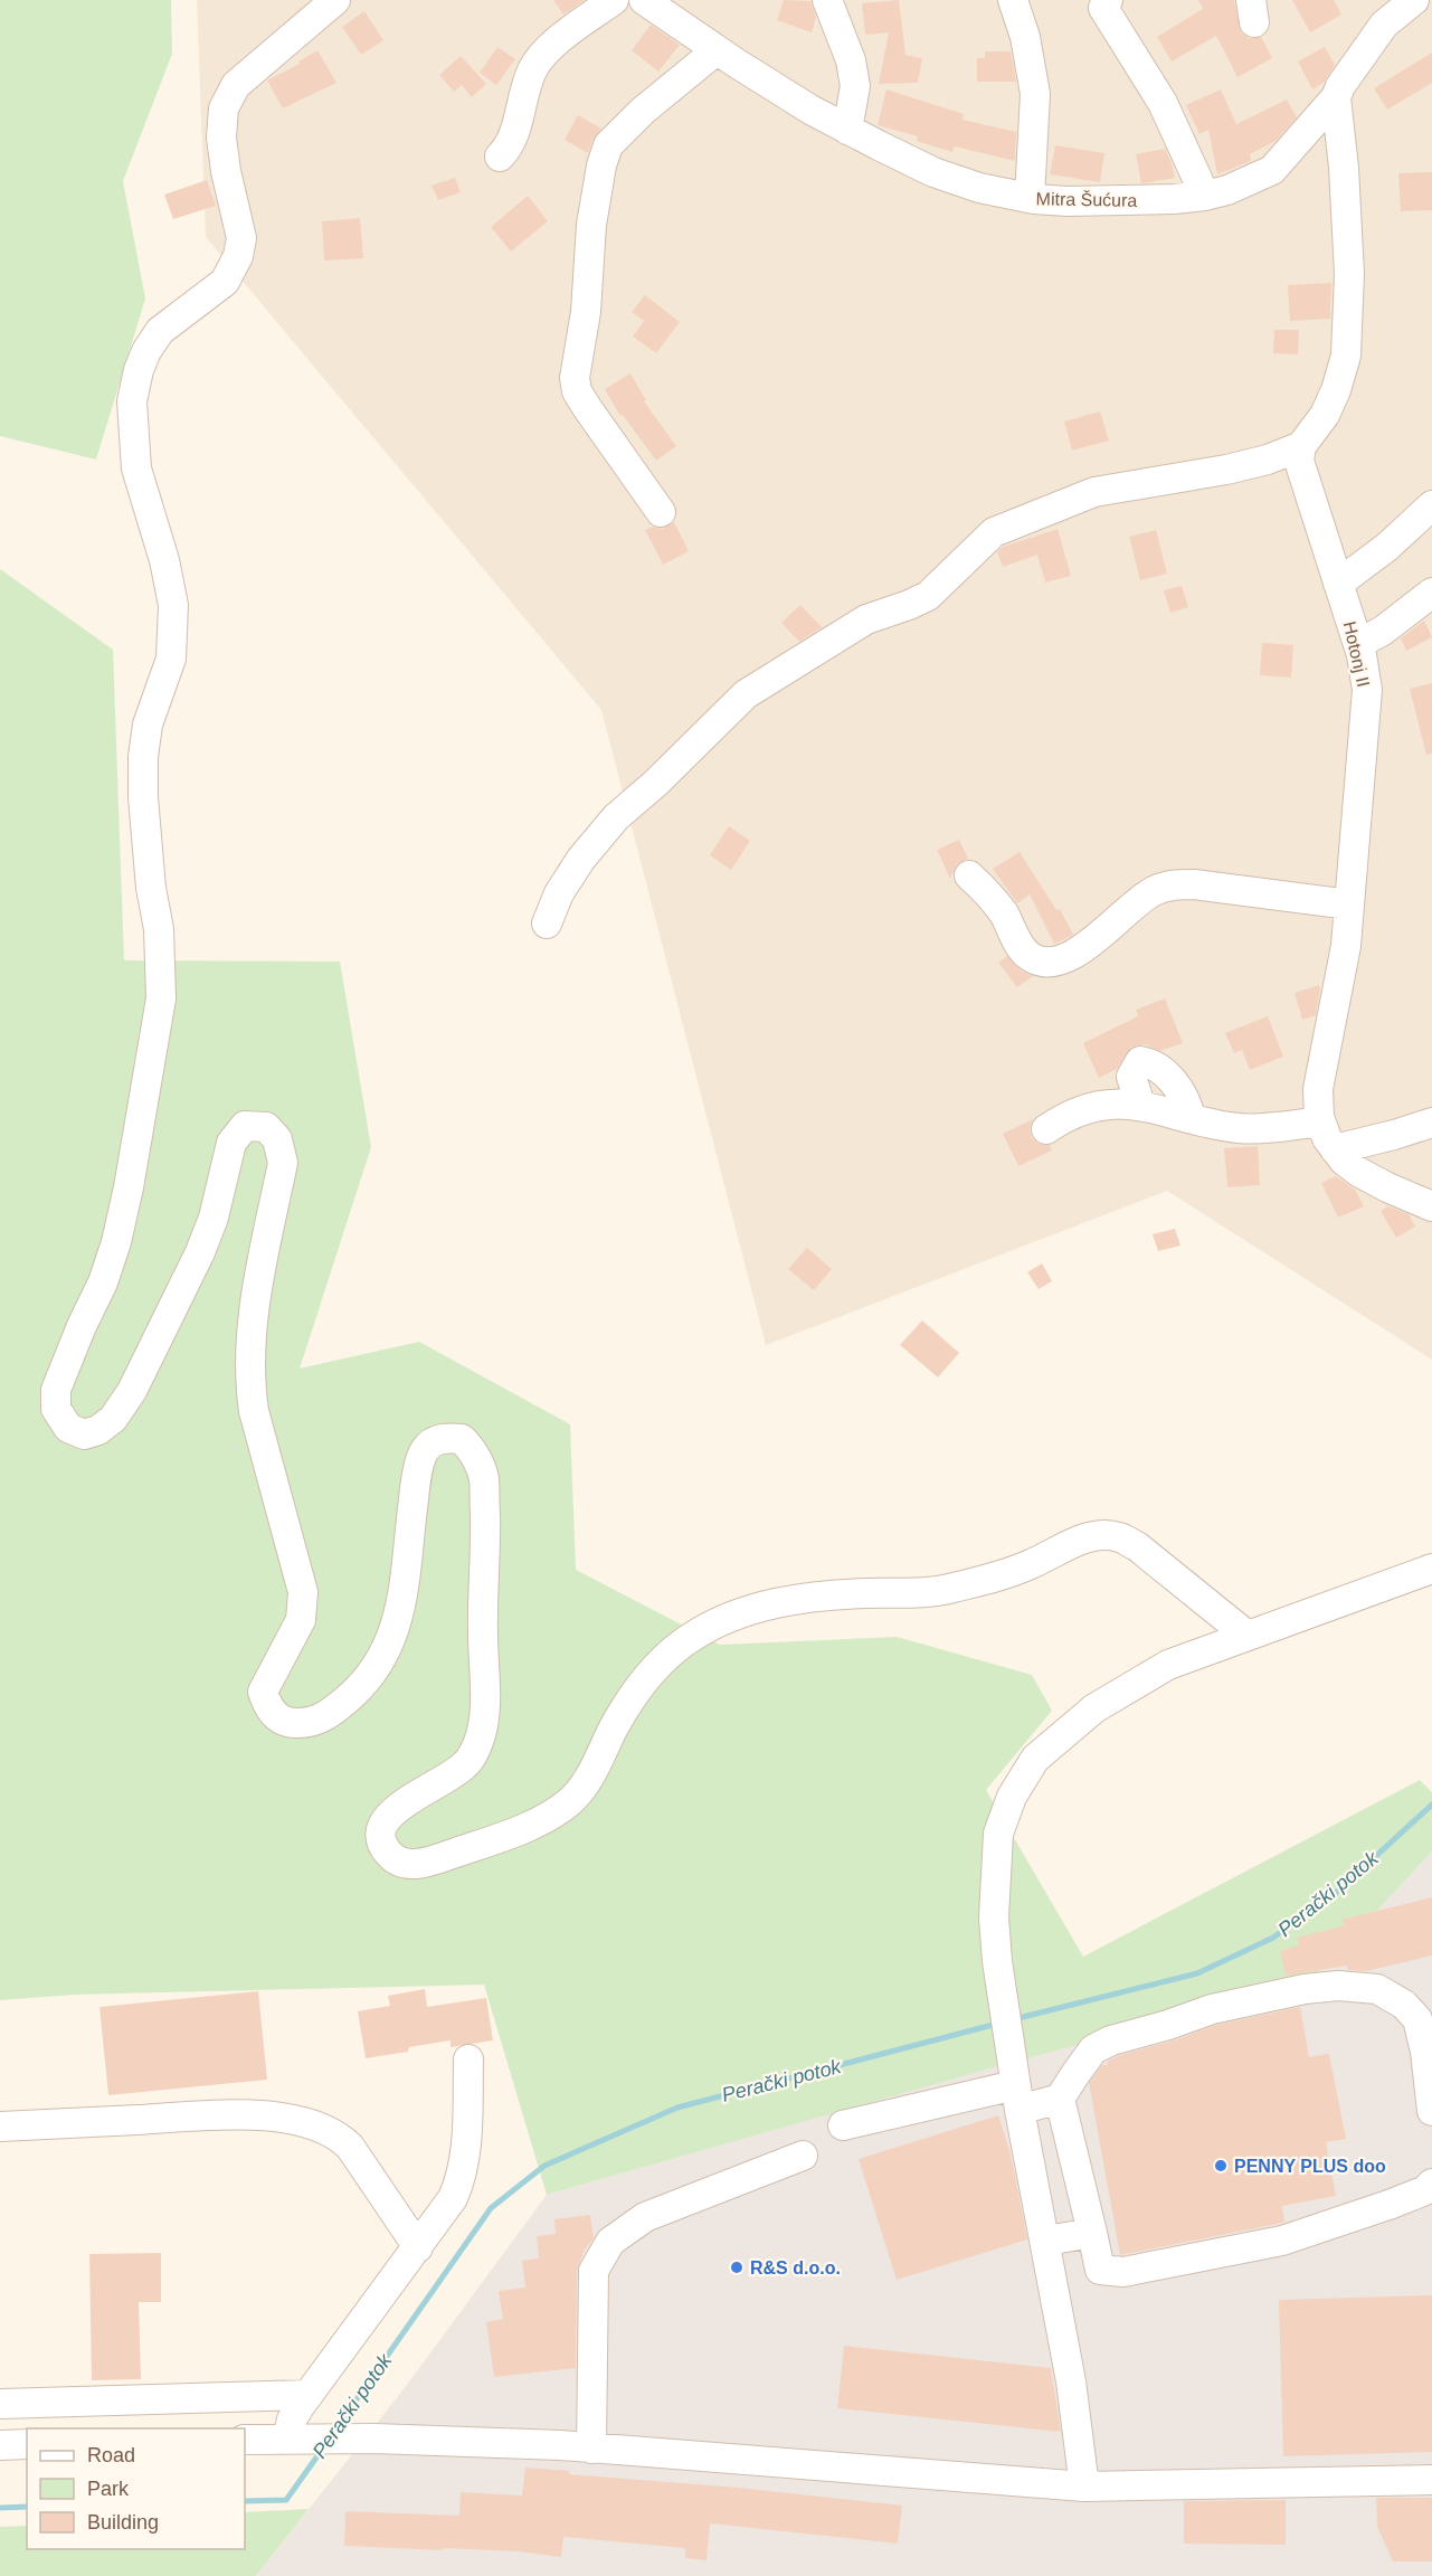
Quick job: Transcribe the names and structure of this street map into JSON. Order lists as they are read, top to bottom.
{
  "streets": {
    "street": ["Mitra Šućura", "Hotonj II"]
  },
  "water": ["Perački potok"],
  "places": ["PENNY PLUS doo", "R&S d.o.o."],
  "legend": ["Road", "Park", "Building"]
}
